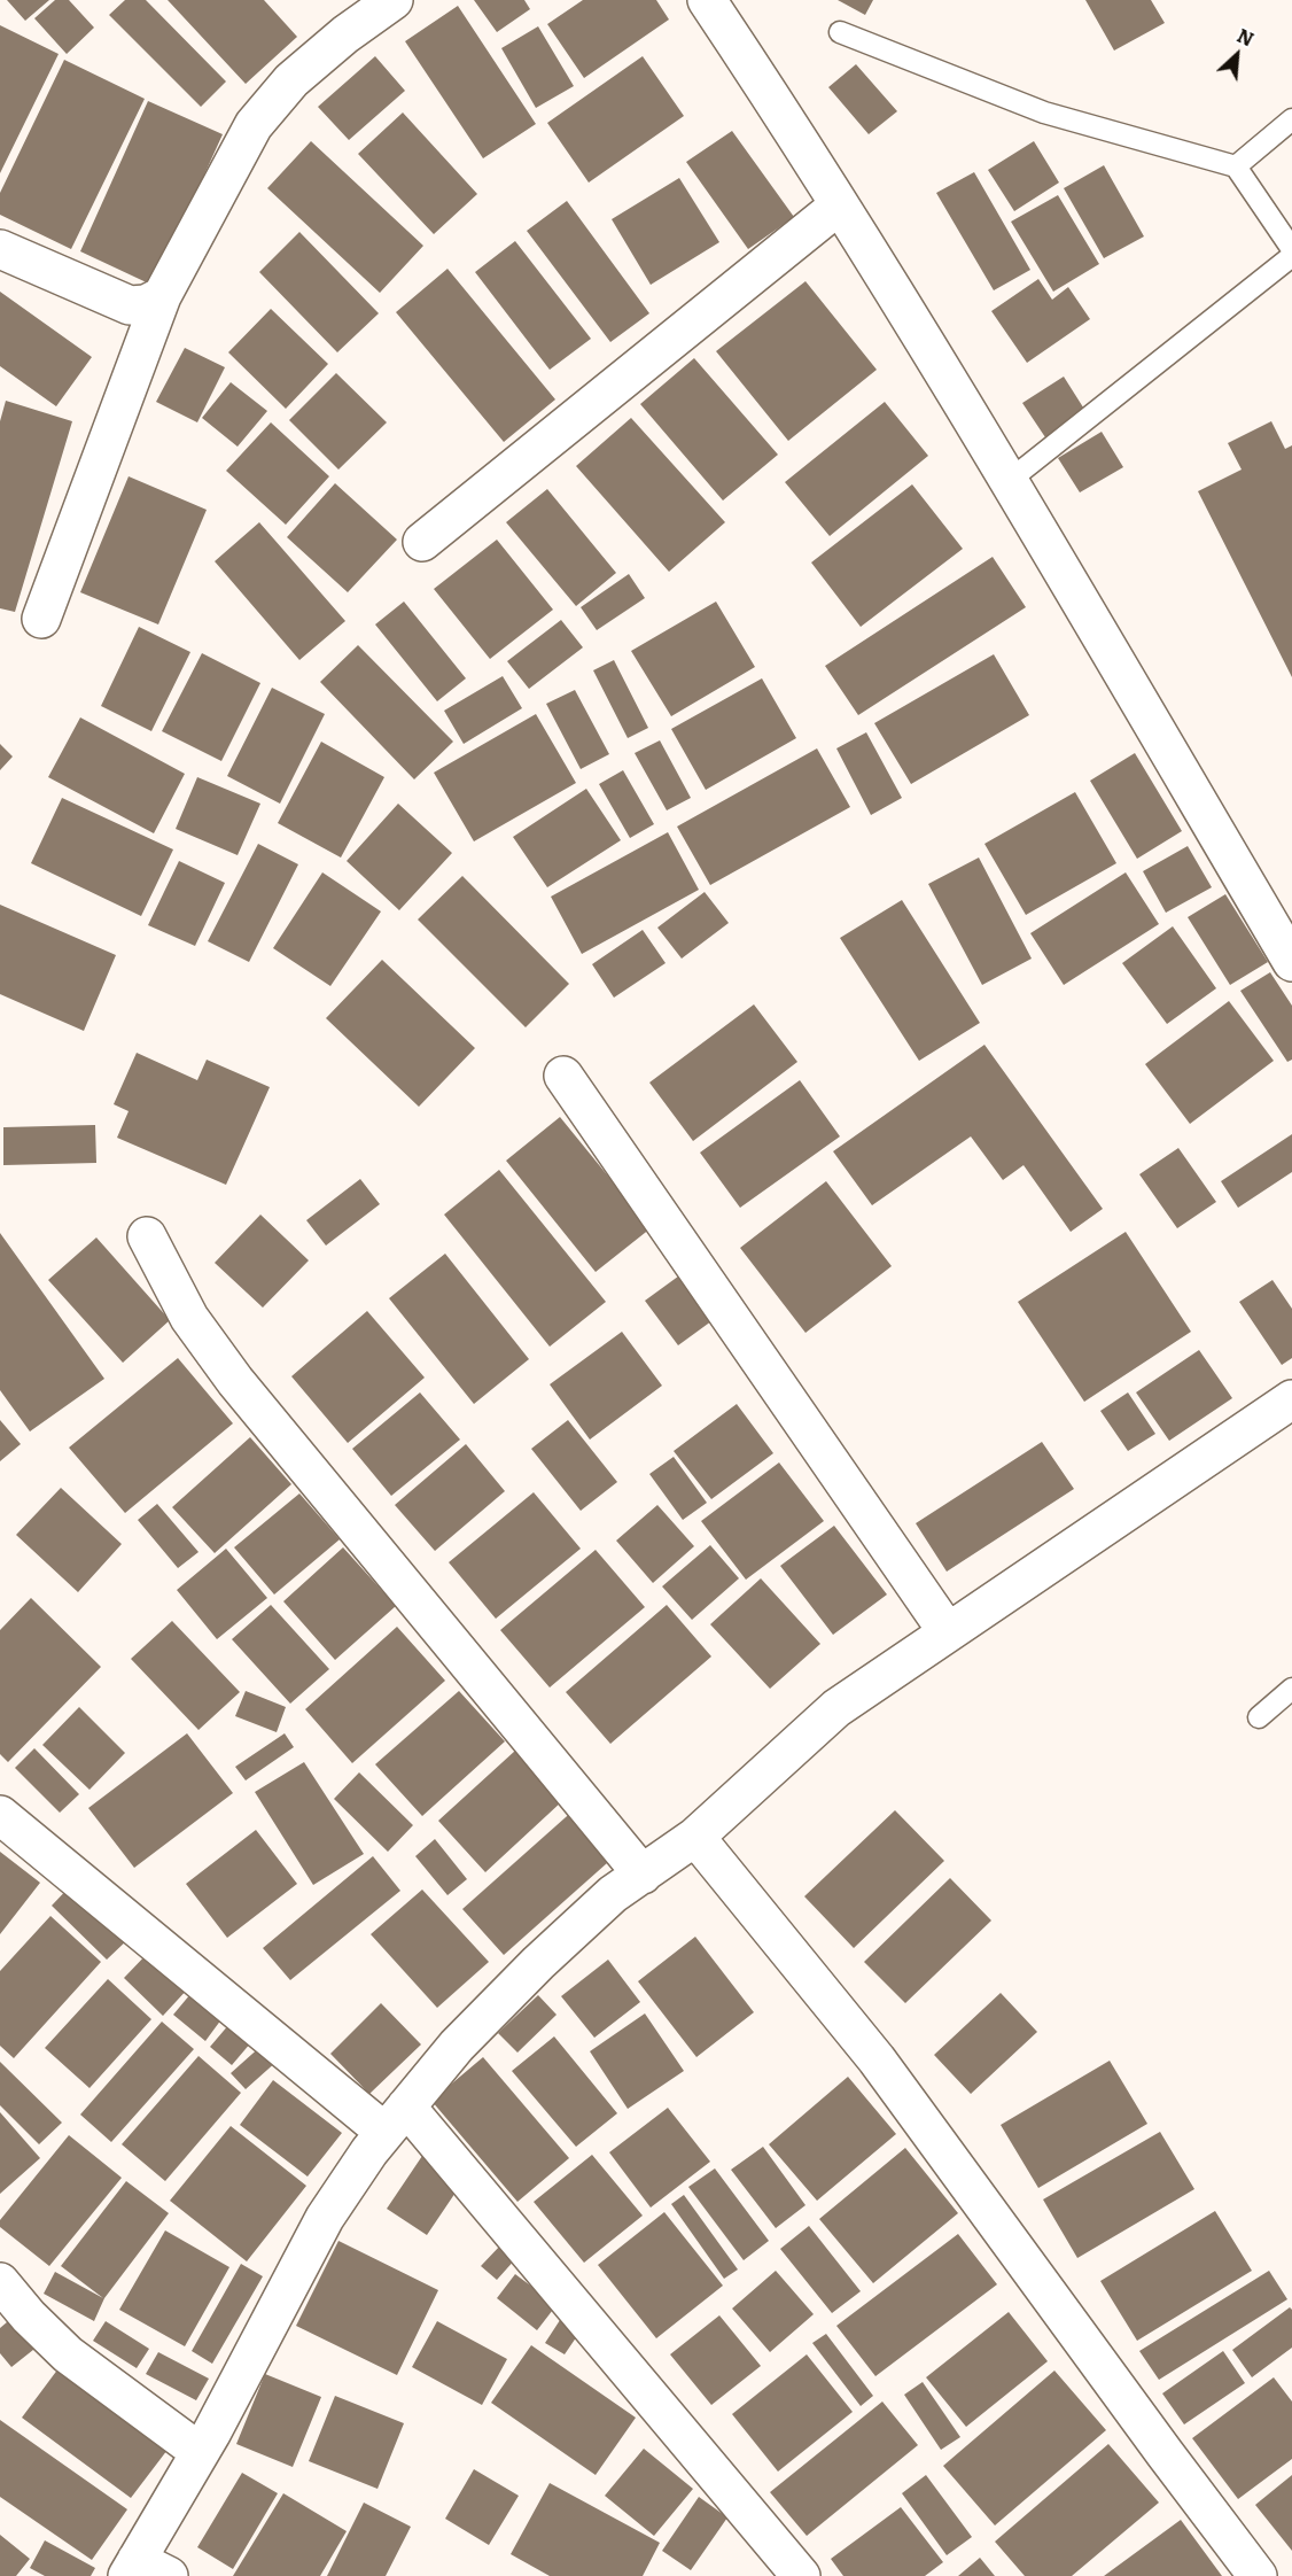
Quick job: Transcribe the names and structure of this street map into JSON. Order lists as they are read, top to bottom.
{
  "north": "top right"
}
